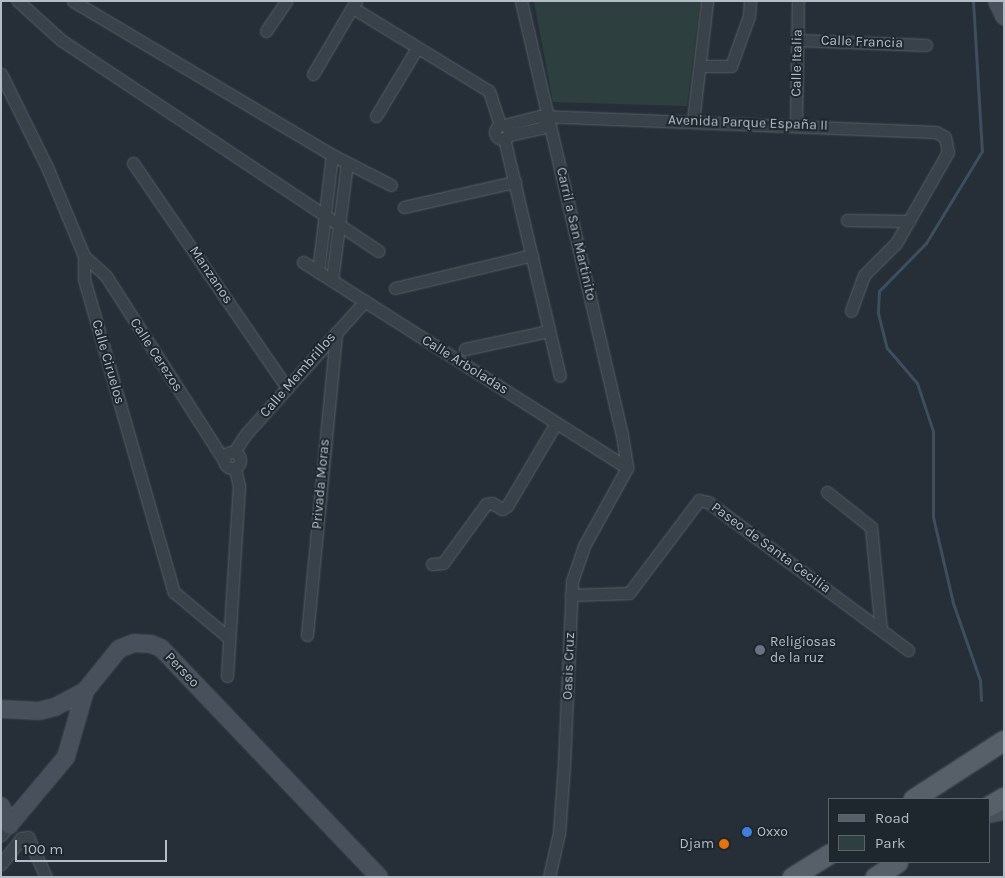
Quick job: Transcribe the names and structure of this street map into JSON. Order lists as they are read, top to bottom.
{
  "streets": {
    "street": [
      "Calle Francia",
      "Calle Italia",
      "Avenida Parque España II",
      "Carril a San Martinito",
      "Manzanos",
      "Calle Cerezos",
      "Calle Ciruelos",
      "Calle Arboladas",
      "Calle Membrillos",
      "Privada Moras",
      "Paseo de Santa Cecilia",
      "Oasis Cruz",
      "Perseo"
    ]
  },
  "crossings": [
    ["Calle Francia", "Calle Italia"],
    ["Calle Italia", "Avenida Parque España II"],
    ["Avenida Parque España II", "Carril a San Martinito"],
    ["Carril a San Martinito", "Calle Arboladas"],
    ["Carril a San Martinito", "Oasis Cruz"],
    ["Manzanos", "Calle Membrillos"],
    ["Calle Cerezos", "Calle Ciruelos"],
    ["Calle Cerezos", "Calle Membrillos"],
    ["Calle Arboladas", "Calle Membrillos"],
    ["Calle Arboladas", "Oasis Cruz"],
    ["Calle Membrillos", "Privada Moras"],
    ["Paseo de Santa Cecilia", "Oasis Cruz"]
  ],
  "places": ["Religiosas de la ruz", "Oxxo", "Djam"],
  "legend": ["Road", "Park"],
  "scale_bar": "100 m"
}
